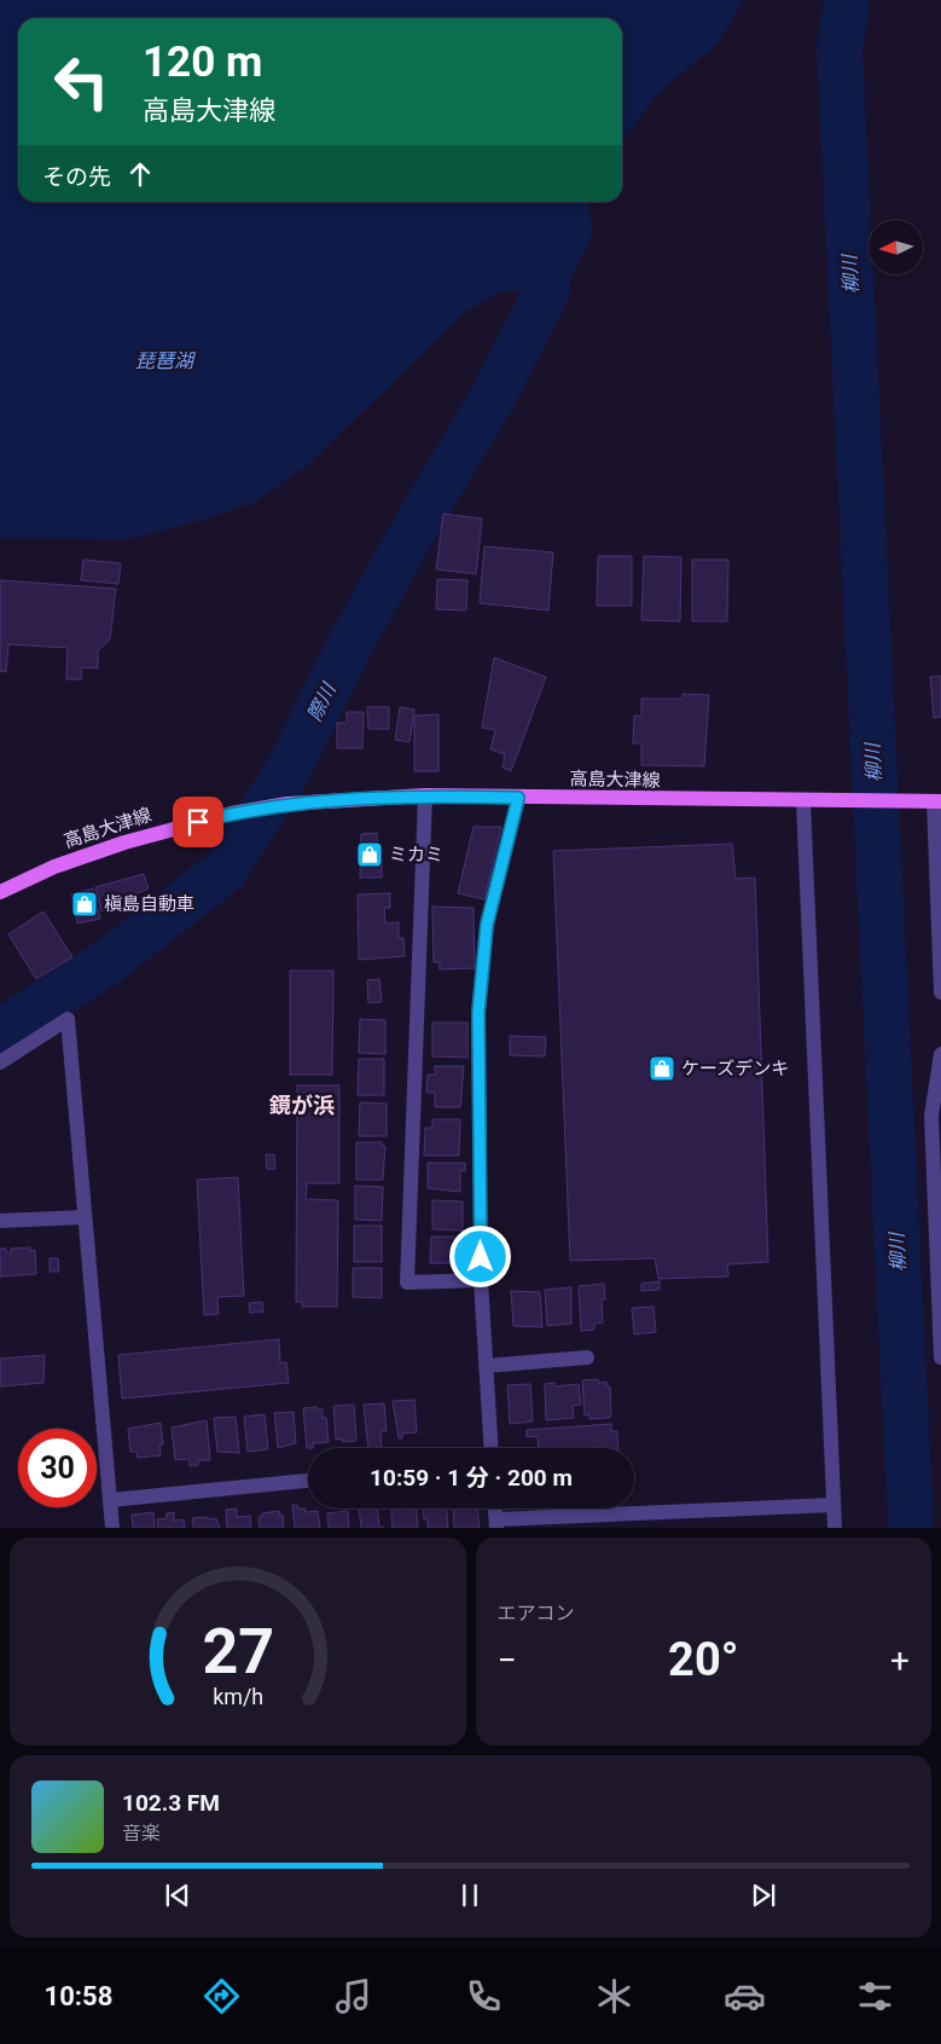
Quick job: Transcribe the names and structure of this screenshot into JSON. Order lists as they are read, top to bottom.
{
  "streets": {
    "main road": ["高島大津線"]
  },
  "districts": ["鏡が浜"],
  "water": ["柳川", "琵琶湖", "際川"],
  "places": {
    "shop": ["ミカミ", "槇島自動車", "ケーズデンキ"]
  },
  "north": "left",
  "page": {
    "turn": ["120 m", "高島大津線"],
    "then": "その先",
    "limit": "30",
    "trip": "10:59 · 1 分 · 200 m",
    "tile": "エアコン",
    "heat": ["−", "20°", "+"],
    "song": ["102.3 FM", "音楽"],
    "tabs": "10:58",
    "gauge": ["27", "km/h"]
  }
}
